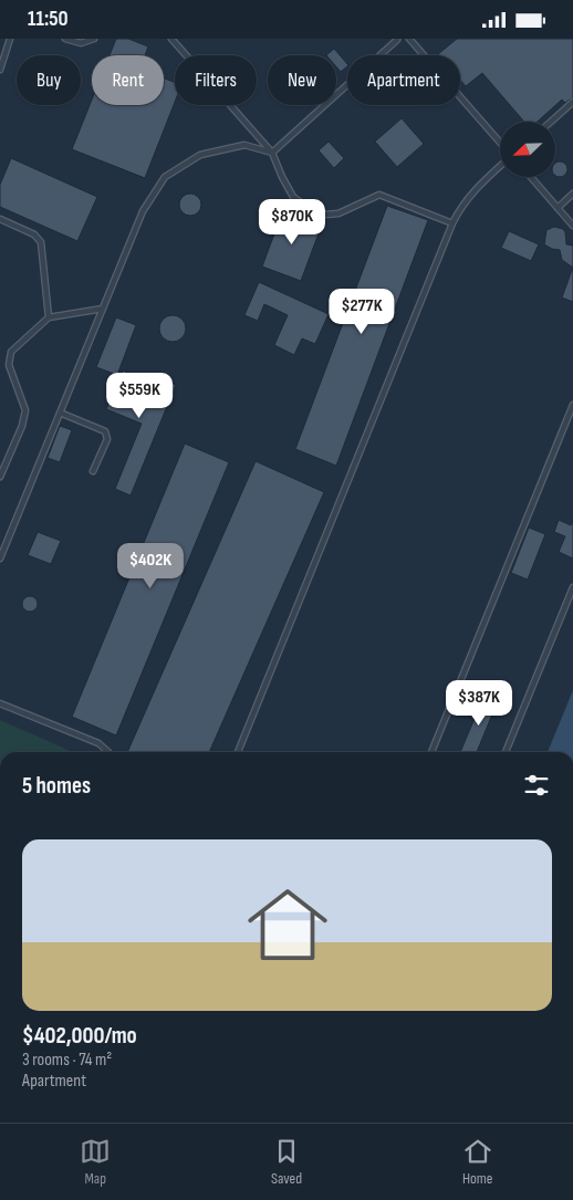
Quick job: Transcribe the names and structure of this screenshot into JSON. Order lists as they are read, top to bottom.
{
  "north": "bottom left",
  "page": {
    "status": "11:50",
    "chip": [
      "Buy",
      "Rent",
      "Filters",
      "New",
      "Apartment"
    ],
    "price": [
      "$870K",
      "$277K",
      "$559K",
      "$402K",
      "$387K"
    ],
    "heading": "5 homes",
    "list": [
      {
        "name": "$402,000/mo",
        "note": "3 rooms · 74 m² · Apartment"
      }
    ],
    "tabs": ["Map", "Saved", "Home"]
  }
}
